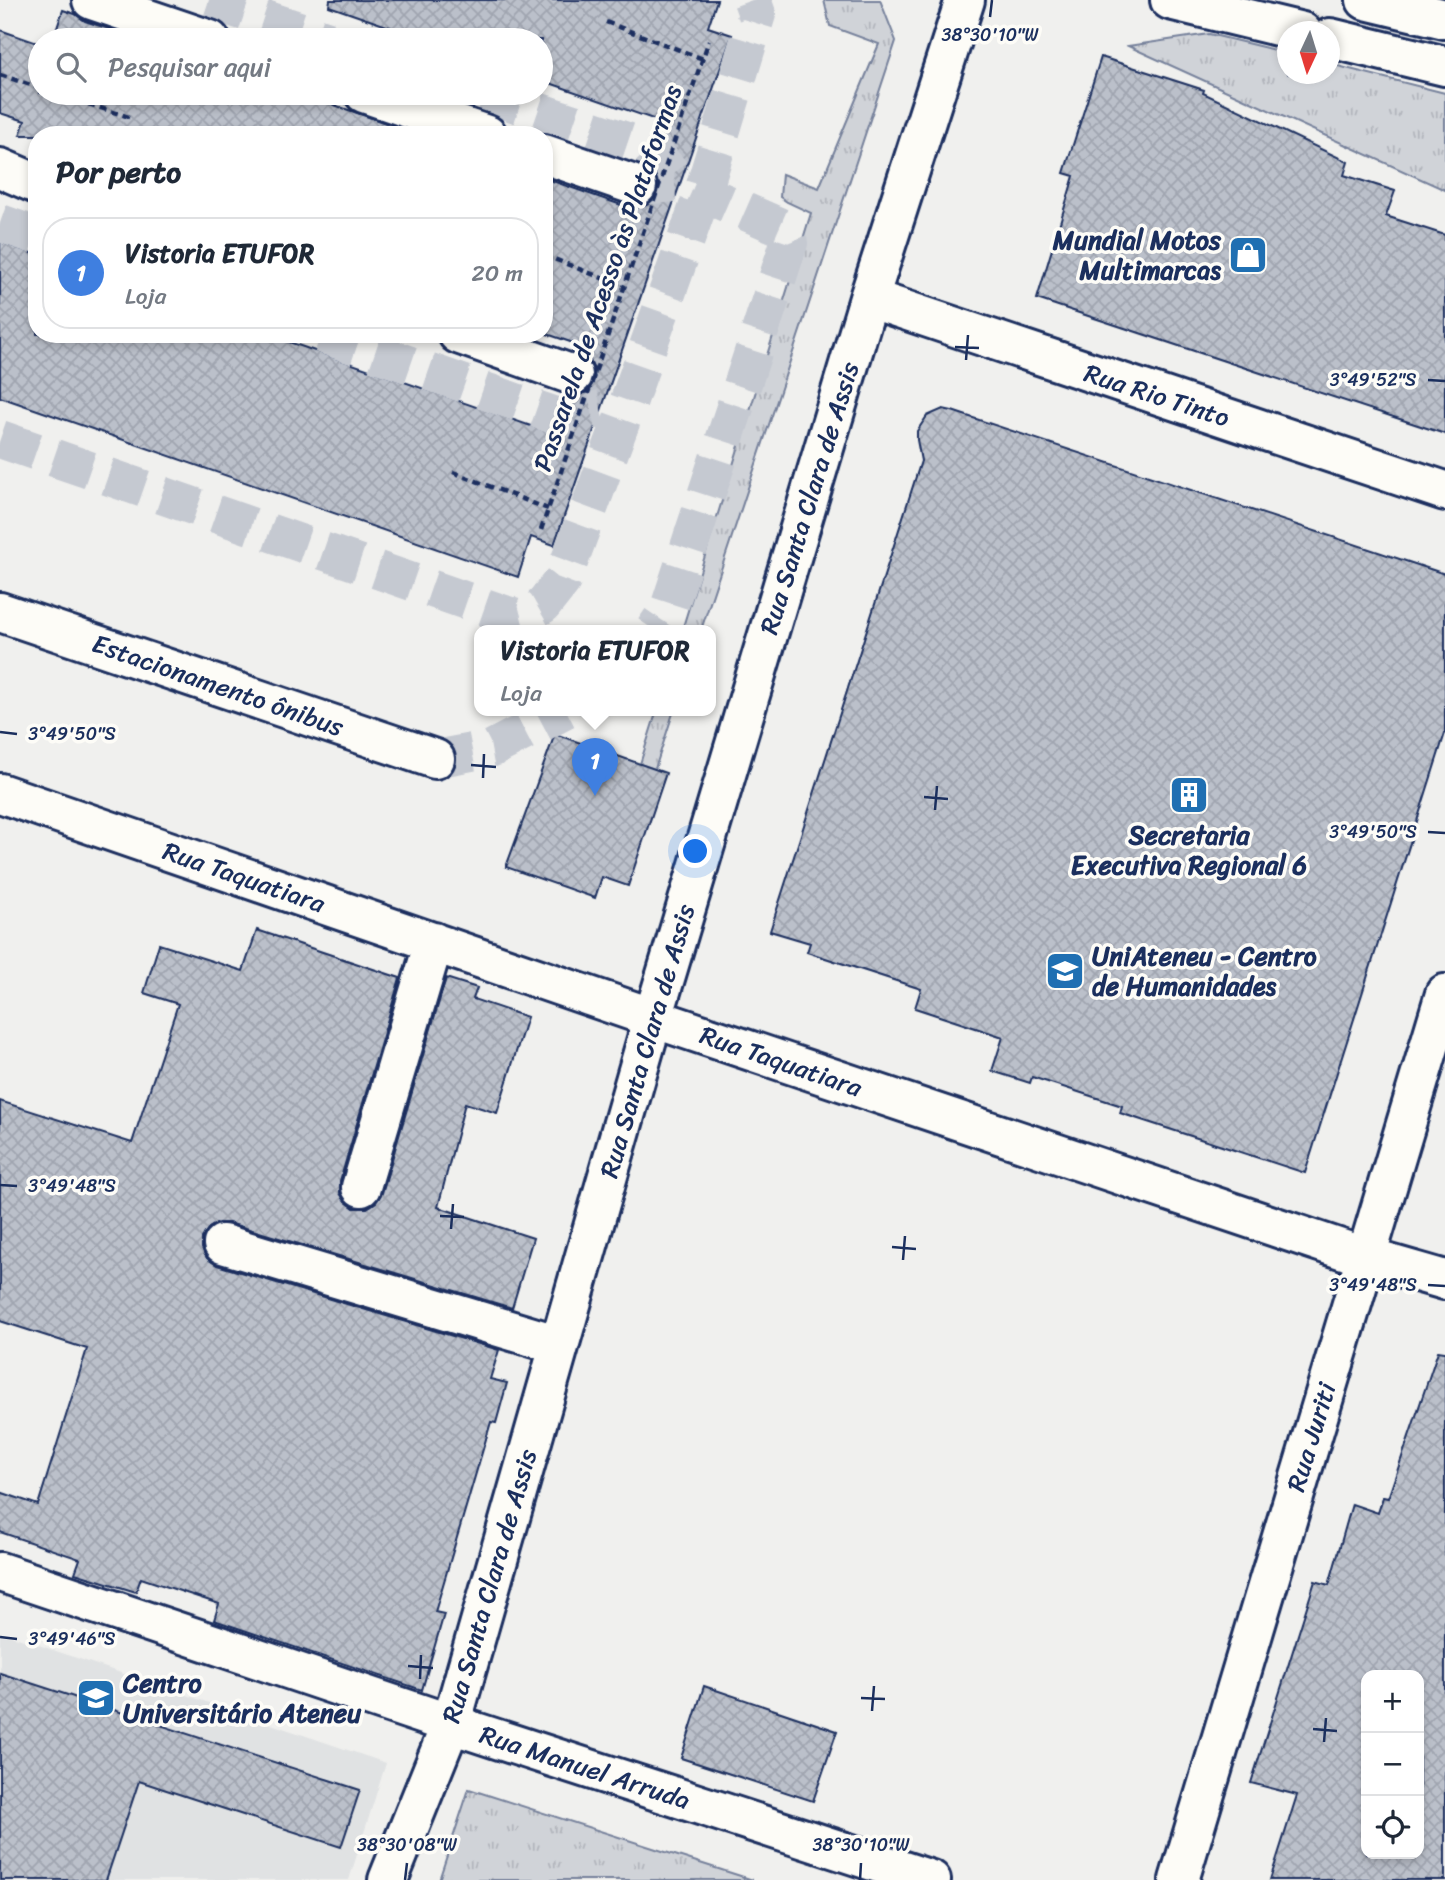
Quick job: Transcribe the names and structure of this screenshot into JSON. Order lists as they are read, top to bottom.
{
  "streets": {
    "street": [
      "Rua Rio Tinto",
      "Rua Santa Clara de Assis",
      "Estacionamento ônibus",
      "Rua Taquatiara",
      "Rua Juriti",
      "Rua Manuel Arruda"
    ],
    "path": ["Passarela de Acesso às Plataformas"]
  },
  "crossings": [
    ["Rua Rio Tinto", "Rua Santa Clara de Assis"],
    ["Rua Santa Clara de Assis", "Rua Taquatiara"],
    ["Rua Santa Clara de Assis", "Rua Manuel Arruda"],
    ["Rua Taquatiara", "Rua Juriti"]
  ],
  "places": {
    "shop": ["Mundial Motos Multimarcas"],
    "building": ["Secretaria Executiva Regional 6"],
    "school or university": ["UniAteneu - Centro de Humanidades", "Centro Universitário Ateneu"]
  },
  "north": "bottom",
  "page": {
    "search": "Pesquisar aqui",
    "heading": "Por perto",
    "list": [
      {
        "mark": "1",
        "name": "Vistoria ETUFOR",
        "note": "Loja",
        "value": "20 m"
      }
    ],
    "popup": ["Vistoria ETUFOR", "Loja"],
    "pins": "1",
    "map_buttons": ["+", "−"]
  },
  "coordinates": [
    "38°30'10\"W",
    "3°49'52\"S",
    "3°49'50\"S",
    "3°49'48\"S",
    "3°49'46\"S",
    "38°30'08\"W"
  ]
}
